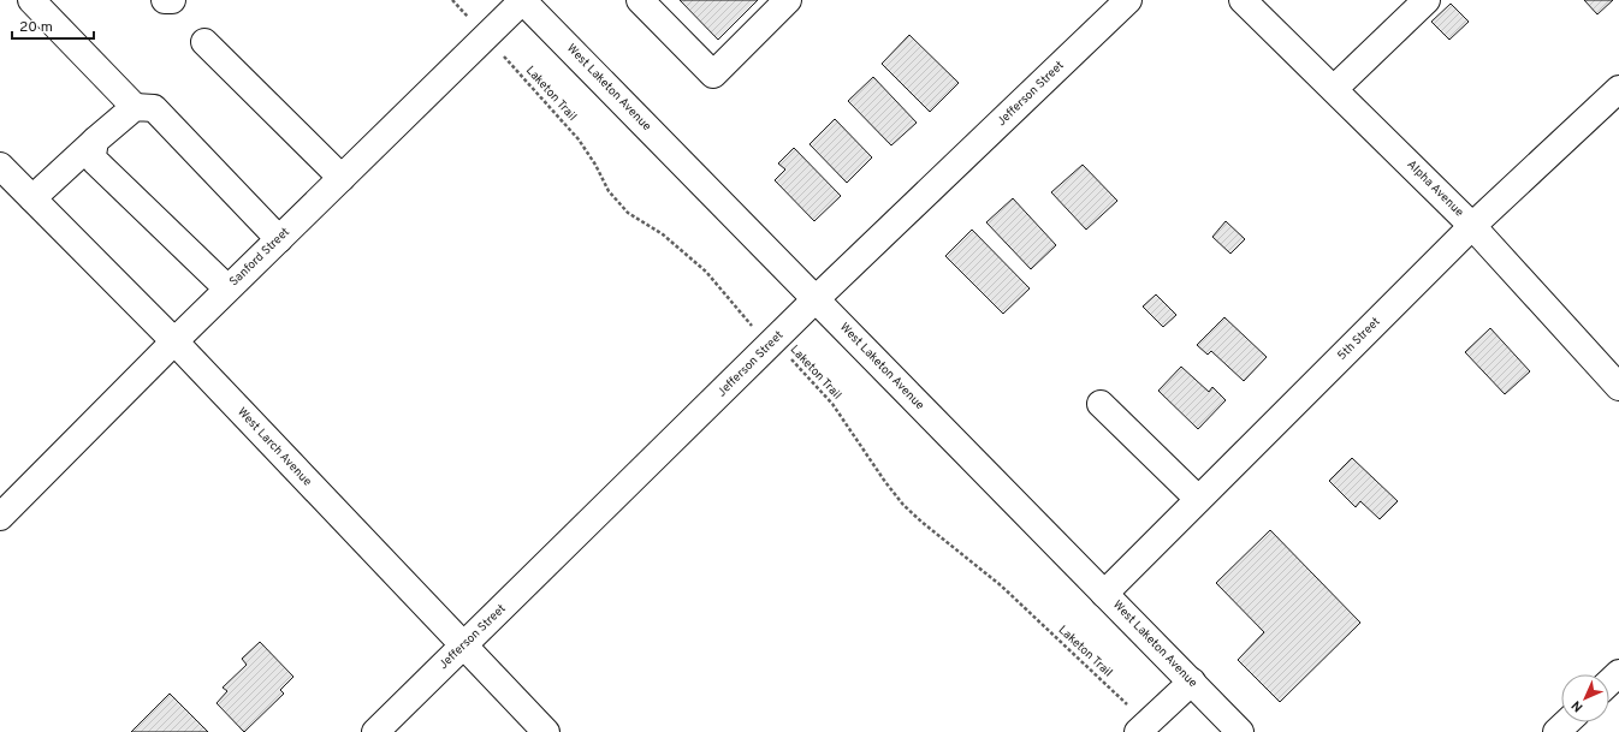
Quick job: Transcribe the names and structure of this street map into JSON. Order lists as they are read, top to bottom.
{
  "streets": {
    "street": [
      "West Laketon Avenue",
      "Jefferson Street",
      "Alpha Avenue",
      "Sanford Street",
      "5th Street",
      "West Larch Avenue"
    ],
    "path": ["Laketon Trail"]
  },
  "crossings": [
    ["West Laketon Avenue", "Jefferson Street"],
    ["West Laketon Avenue", "Sanford Street"],
    ["West Laketon Avenue", "5th Street"],
    ["Laketon Trail", "Jefferson Street"],
    ["Laketon Trail", "Sanford Street"],
    ["Jefferson Street", "West Larch Avenue"],
    ["Alpha Avenue", "5th Street"],
    ["Sanford Street", "West Larch Avenue"]
  ],
  "scale_bar": "20 m",
  "north": "bottom left"
}
